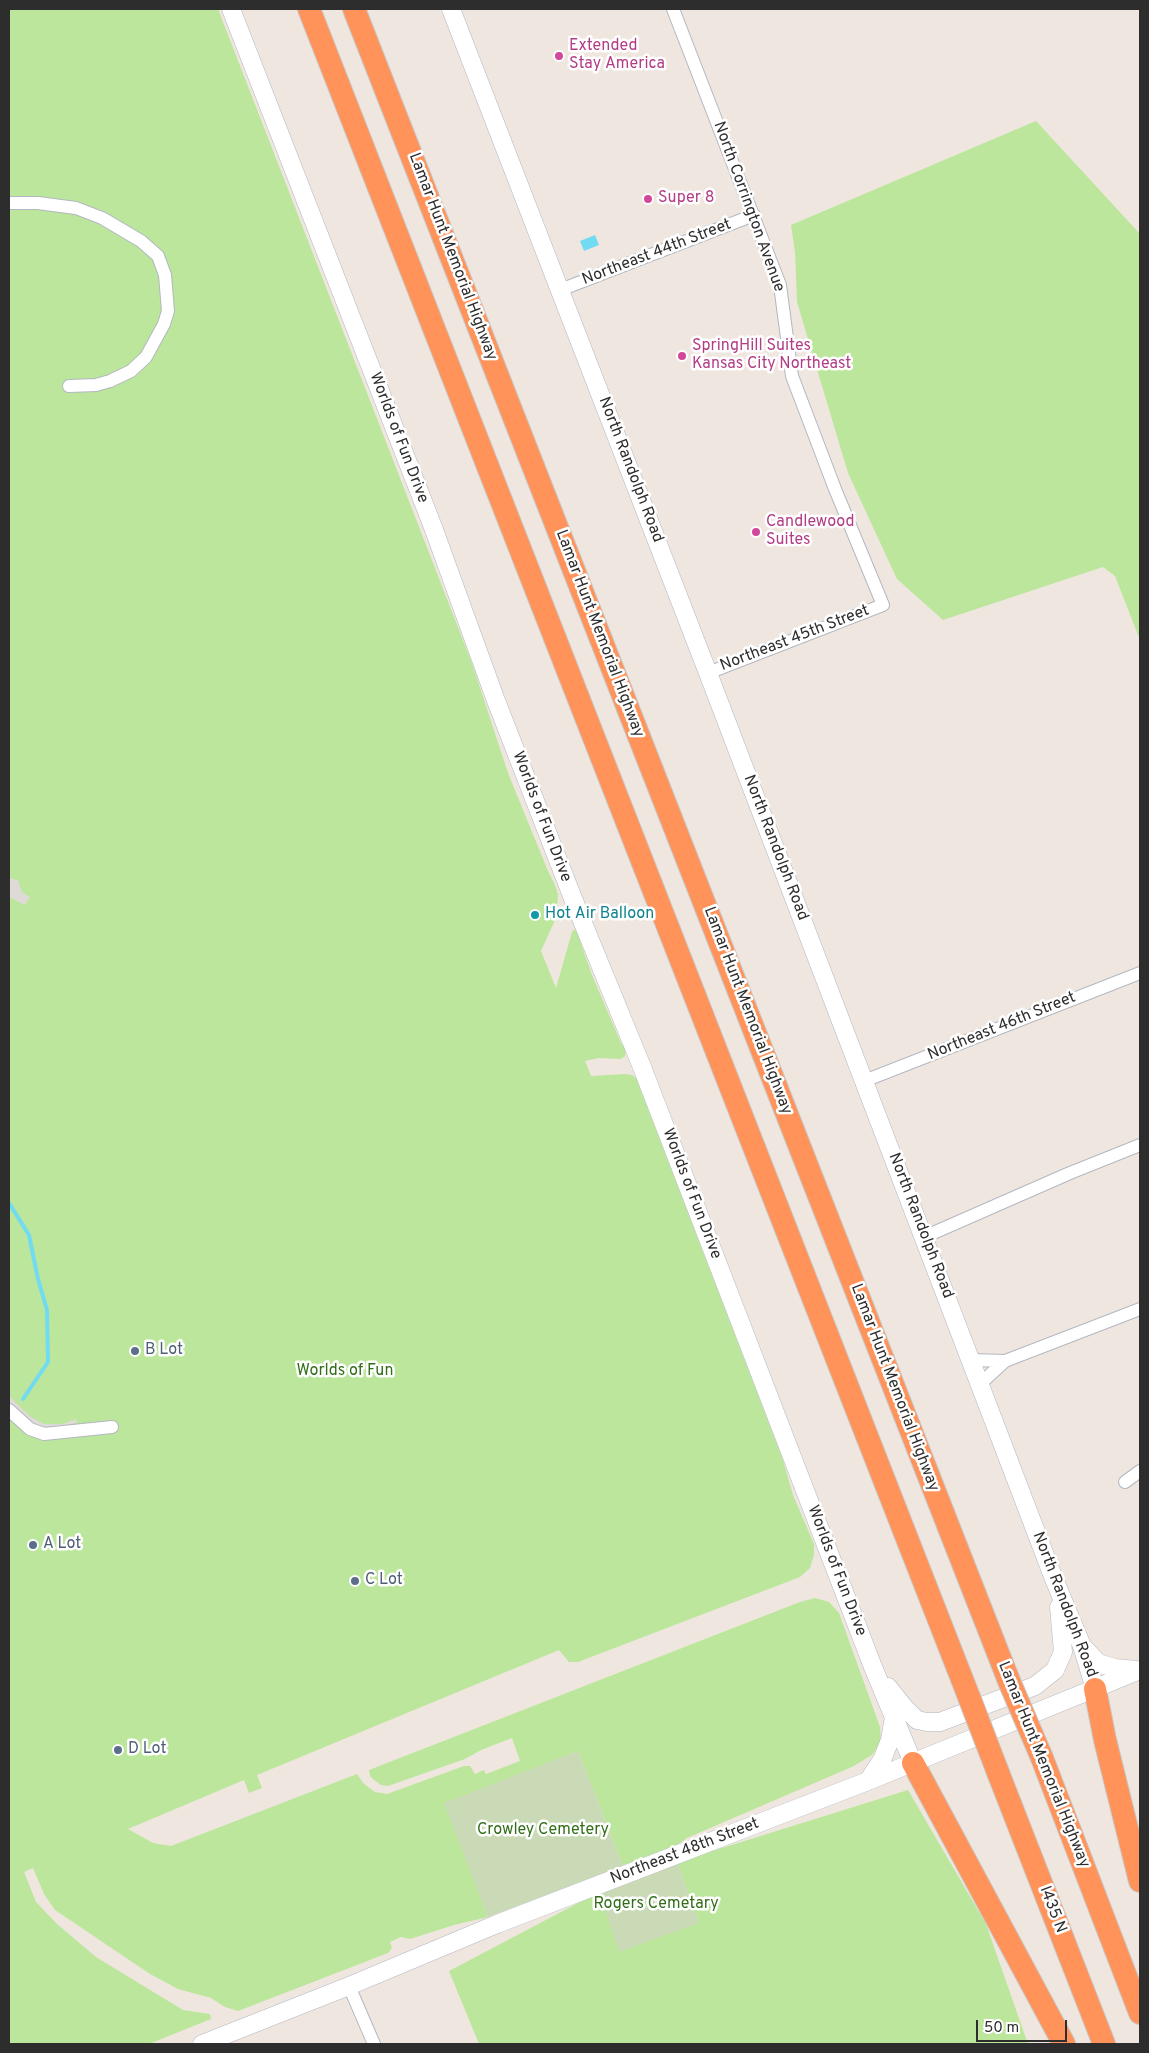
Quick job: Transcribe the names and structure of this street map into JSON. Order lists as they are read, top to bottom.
{
  "streets": {
    "highway": ["Lamar Hunt Memorial Highway", "I435 N"],
    "main road": ["Worlds of Fun Drive", "North Randolph Road", "Northeast 48th Street"],
    "street": [
      "North Corrington Avenue",
      "Northeast 44th Street",
      "Northeast 45th Street",
      "Northeast 46th Street"
    ]
  },
  "crossings": [
    ["North Corrington Avenue", "Northeast 44th Street"],
    ["North Corrington Avenue", "Northeast 45th Street"],
    ["Northeast 44th Street", "North Randolph Road"],
    ["Worlds of Fun Drive", "Northeast 48th Street"],
    ["North Randolph Road", "Northeast 45th Street"],
    ["North Randolph Road", "Northeast 46th Street"],
    ["North Randolph Road", "Northeast 48th Street"]
  ],
  "parks": ["Worlds of Fun", "Crowley Cemetery", "Rogers Cemetary"],
  "places": [
    "Extended Stay America",
    "Super 8",
    "SpringHill Suites Kansas City Northeast",
    "Candlewood Suites",
    "Hot Air Balloon",
    "B Lot",
    "A Lot",
    "C Lot",
    "D Lot"
  ],
  "scale_bar": "50 m"
}
